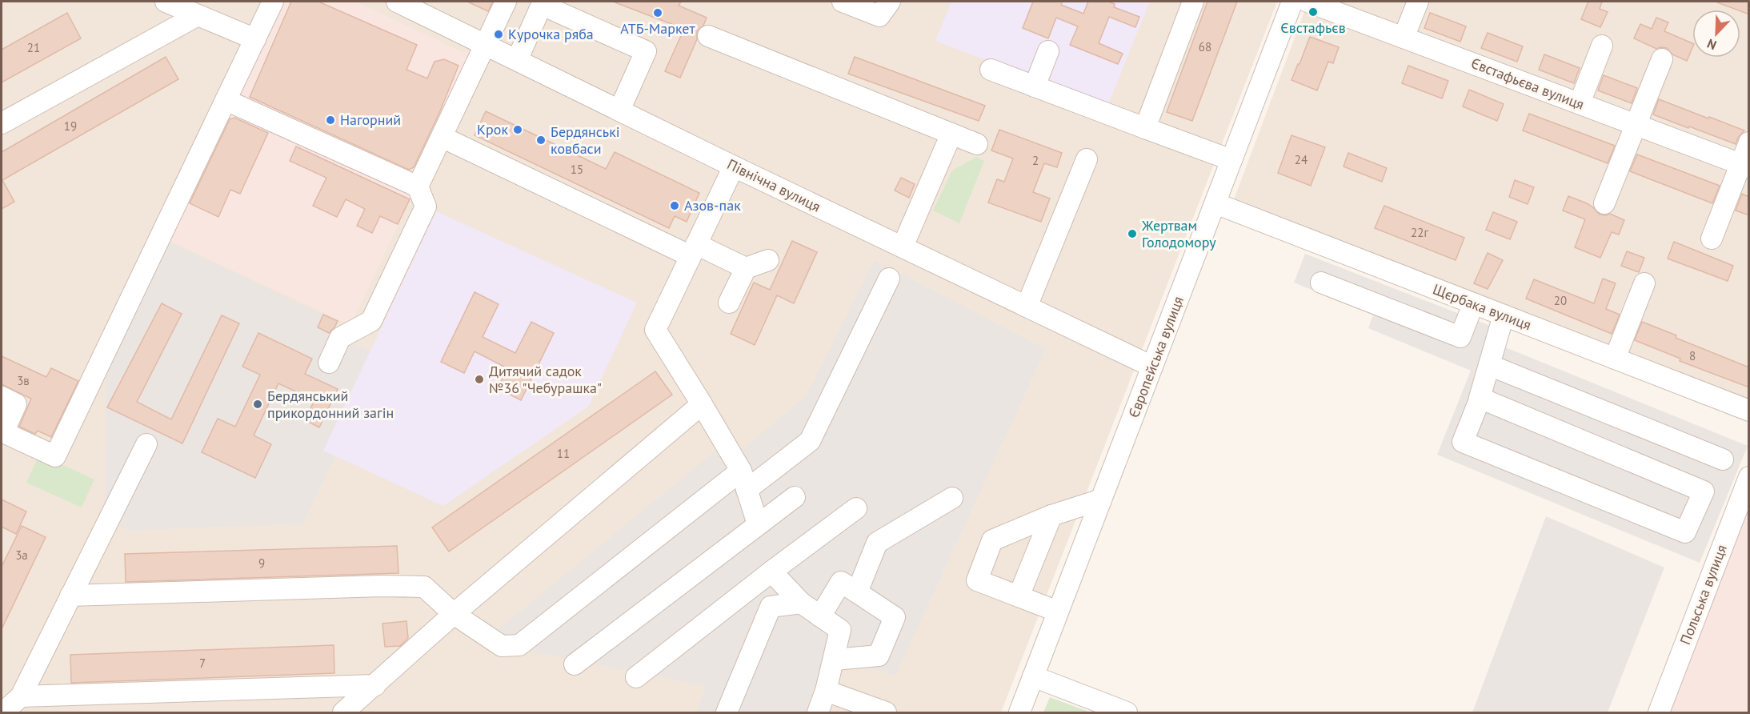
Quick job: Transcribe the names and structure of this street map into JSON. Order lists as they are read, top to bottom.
{
  "streets": {
    "street": [
      "Євстафьєва вулиця",
      "Північна вулиця",
      "Щєрбака вулиця",
      "Європейська вулиця",
      "Польська вулиця"
    ]
  },
  "crossings": [
    ["Північна вулиця", "Європейська вулиця"],
    ["Щєрбака вулиця", "Європейська вулиця"]
  ],
  "places": [
    "Євстафьєв",
    "АТБ-Маркет",
    "Курочка ряба",
    "Нагорний",
    "Крок",
    "Бердянські ковбаси",
    "Азов-пак",
    "Жертвам Голодомору",
    "Дитячий садок №36 \"Чебурашка\"",
    "Бердянський прикордонний загін"
  ],
  "house_numbers": [
    "68",
    "21",
    "19",
    "24",
    "2",
    "15",
    "22г",
    "20",
    "8",
    "3в",
    "11",
    "3а",
    "9",
    "7"
  ],
  "north": "bottom left"
}
